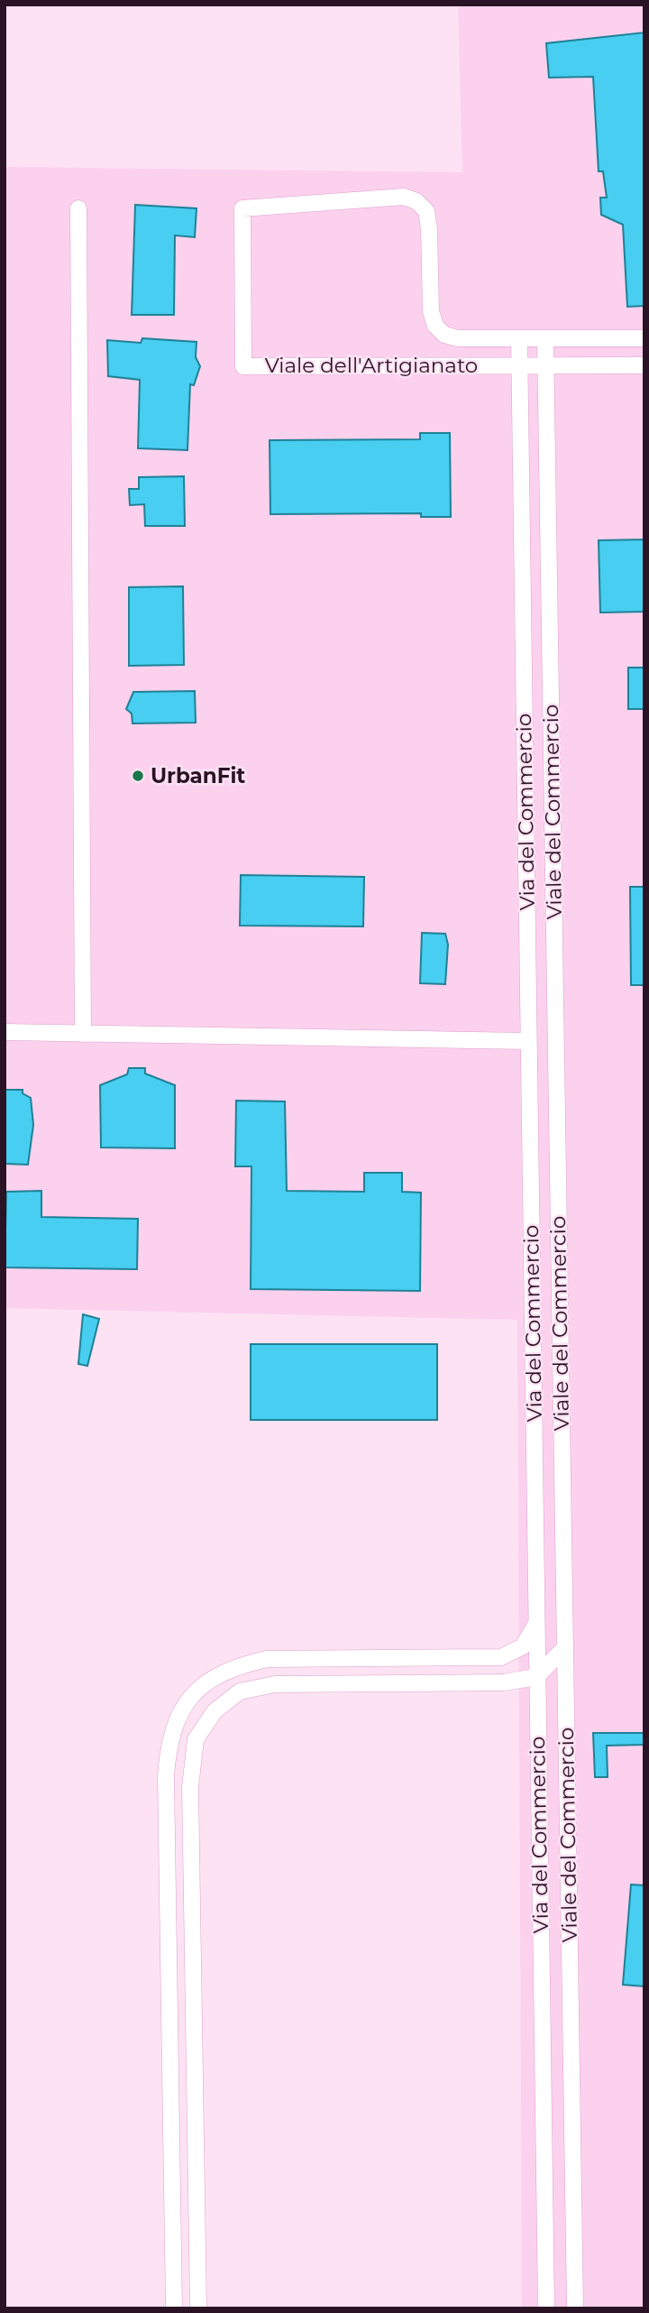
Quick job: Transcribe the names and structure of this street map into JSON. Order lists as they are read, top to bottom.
{
  "streets": {
    "street": ["Viale dell'Artigianato", "Via del Commercio", "Viale del Commercio"]
  },
  "crossings": [
    ["Viale dell'Artigianato", "Via del Commercio"],
    ["Viale dell'Artigianato", "Viale del Commercio"]
  ],
  "places": ["UrbanFit"]
}
